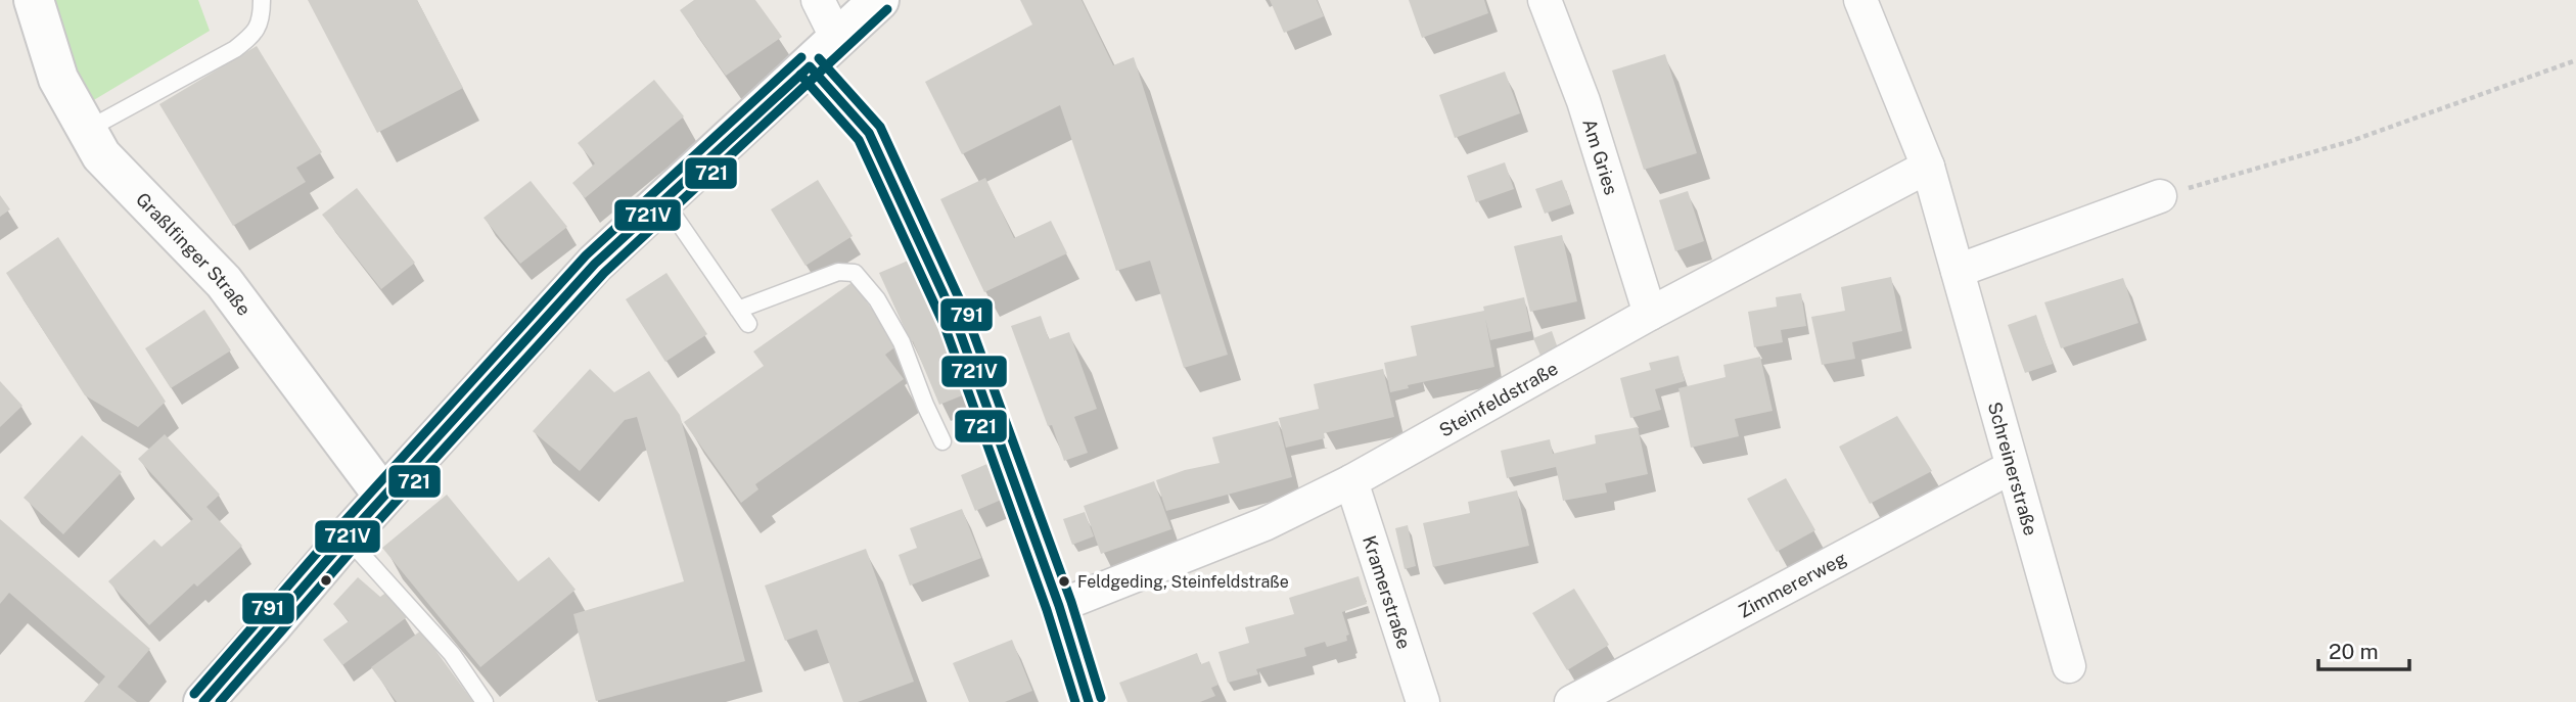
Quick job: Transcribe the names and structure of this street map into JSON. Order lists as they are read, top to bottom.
{
  "streets": {
    "street": [
      "Am Gries",
      "Graßlfinger Straße",
      "Steinfeldstraße",
      "Schreinerstraße",
      "Zimmererweg",
      "Kramerstraße"
    ]
  },
  "crossings": [
    ["Am Gries", "Steinfeldstraße"],
    ["Steinfeldstraße", "Schreinerstraße"],
    ["Steinfeldstraße", "Kramerstraße"],
    ["Schreinerstraße", "Zimmererweg"]
  ],
  "places": ["Feldgeding, Steinfeldstraße"],
  "lines": ["transit line 721", "transit line 791", "transit line 721V"],
  "scale_bar": "20 m"
}
